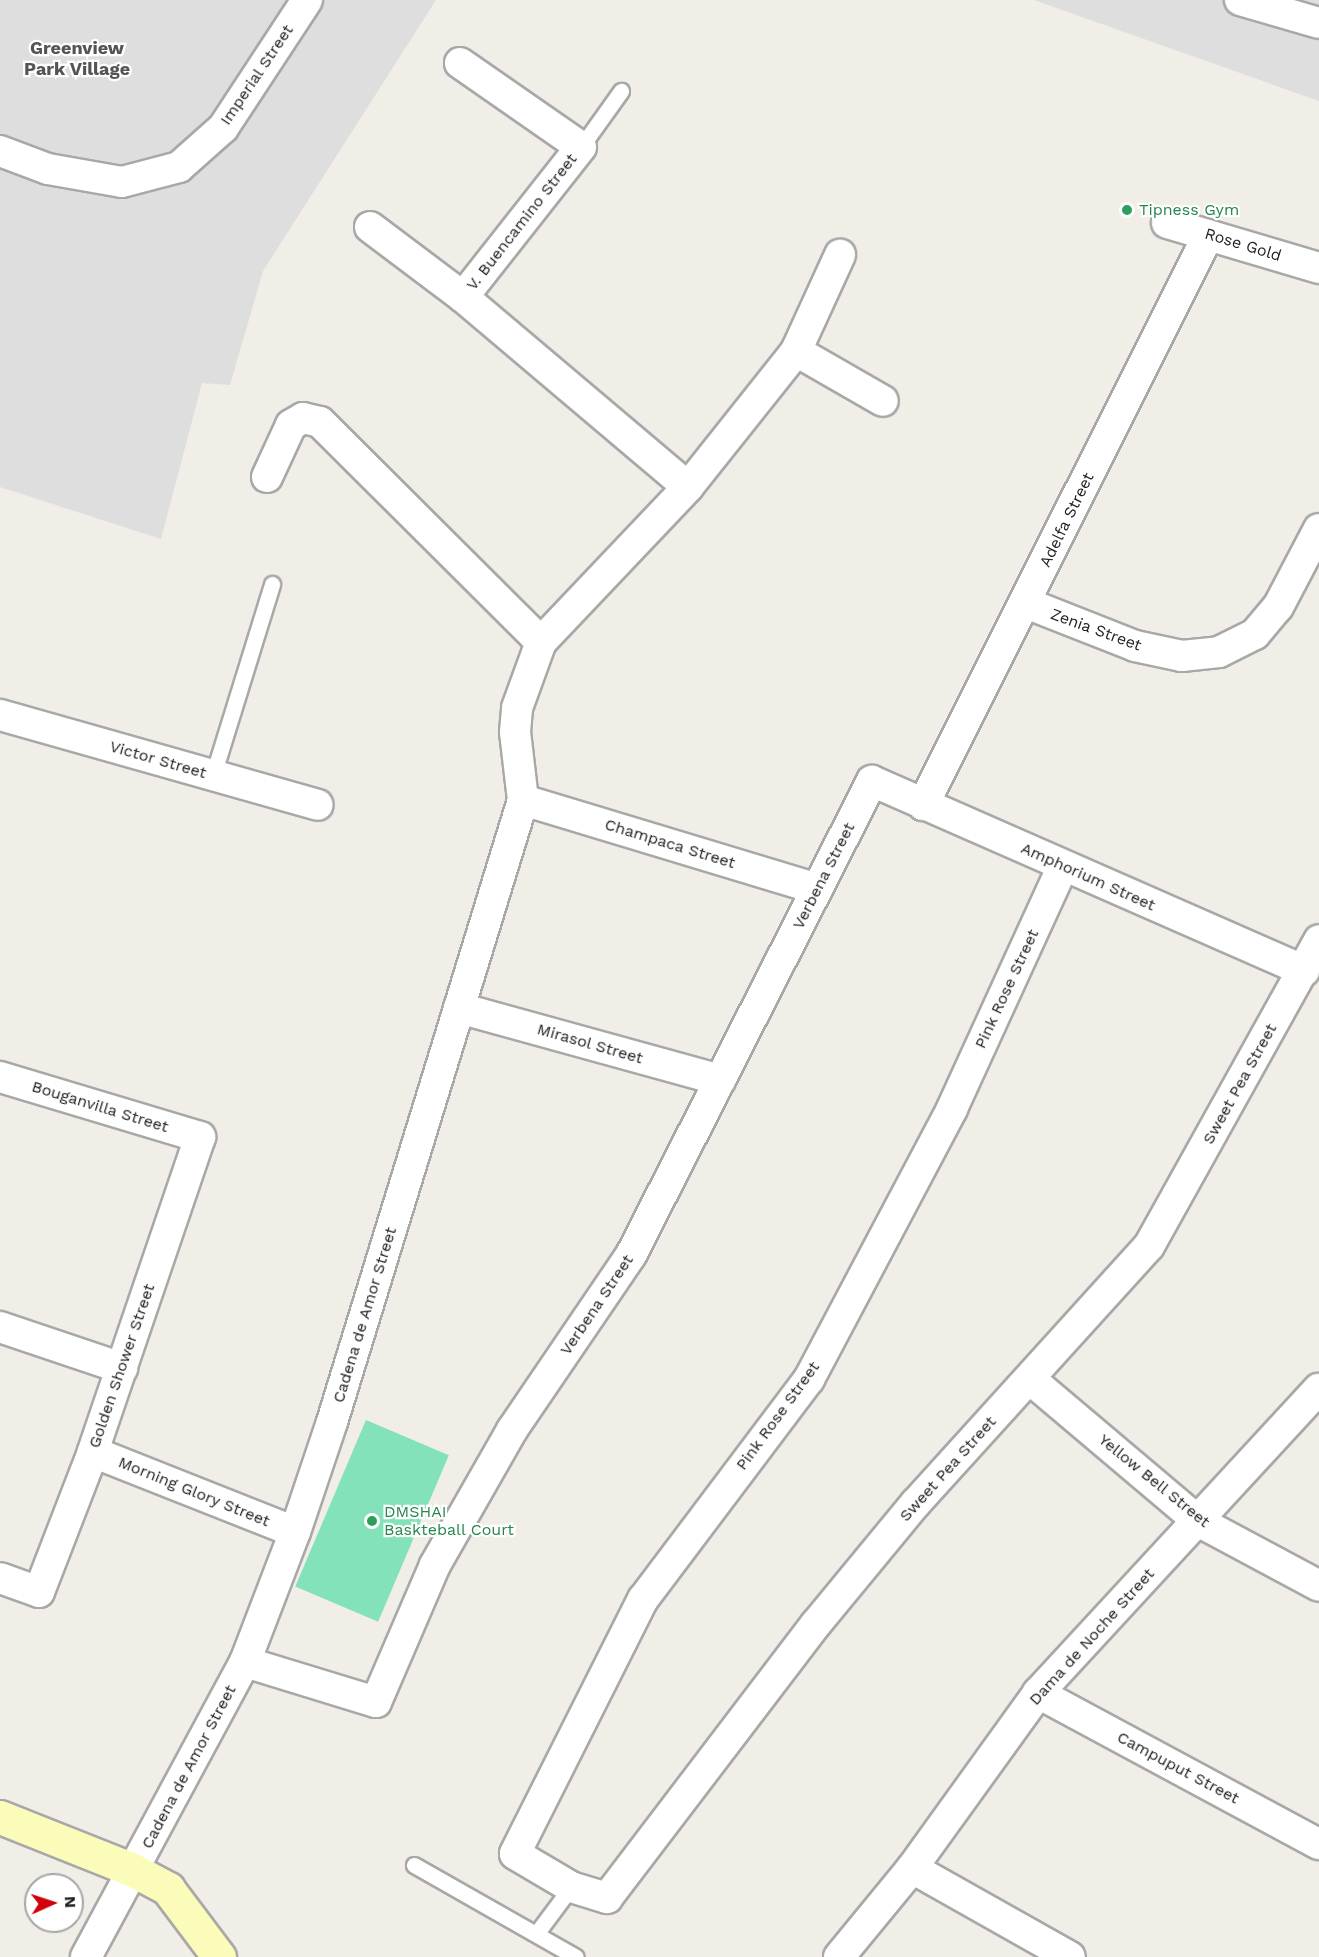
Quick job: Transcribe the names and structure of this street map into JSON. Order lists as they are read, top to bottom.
{
  "streets": {
    "street": [
      "Imperial Street",
      "V. Buencamino Street",
      "Rose Gold",
      "Adelfa Street",
      "Zenia Street",
      "Victor Street",
      "Champaca Street",
      "Verbena Street",
      "Amphorium Street",
      "Pink Rose Street",
      "Mirasol Street",
      "Sweet Pea Street",
      "Bouganvilla Street",
      "Cadena de Amor Street",
      "Golden Shower Street",
      "Yellow Bell Street",
      "Morning Glory Street",
      "Dama de Noche Street",
      "Campuput Street"
    ]
  },
  "crossings": [
    ["Rose Gold", "Adelfa Street"],
    ["Adelfa Street", "Zenia Street"],
    ["Adelfa Street", "Amphorium Street"],
    ["Champaca Street", "Verbena Street"],
    ["Champaca Street", "Cadena de Amor Street"],
    ["Verbena Street", "Amphorium Street"],
    ["Verbena Street", "Mirasol Street"],
    ["Verbena Street", "Cadena de Amor Street"],
    ["Amphorium Street", "Pink Rose Street"],
    ["Amphorium Street", "Sweet Pea Street"],
    ["Pink Rose Street", "Sweet Pea Street"],
    ["Mirasol Street", "Cadena de Amor Street"],
    ["Sweet Pea Street", "Yellow Bell Street"],
    ["Bouganvilla Street", "Golden Shower Street"],
    ["Cadena de Amor Street", "Morning Glory Street"],
    ["Golden Shower Street", "Morning Glory Street"],
    ["Yellow Bell Street", "Dama de Noche Street"],
    ["Dama de Noche Street", "Campuput Street"]
  ],
  "districts": ["Greenview Park Village"],
  "places": ["Tipness Gym", "DMSHAI Baskteball Court"],
  "north": "right"
}
